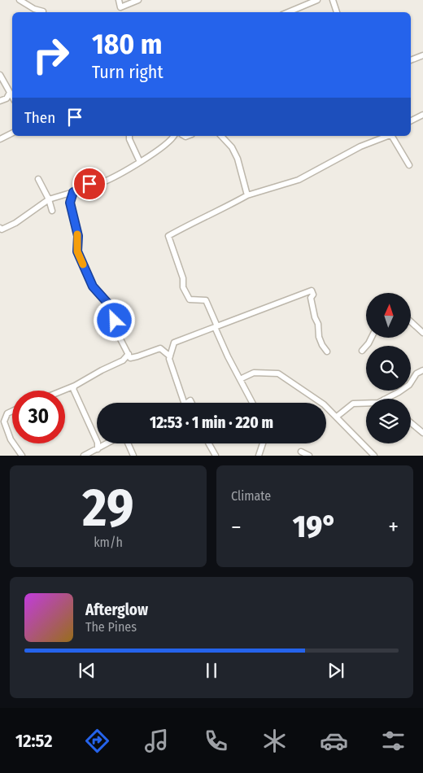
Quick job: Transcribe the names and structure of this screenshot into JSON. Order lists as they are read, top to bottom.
{
  "north": "top",
  "page": {
    "turn": ["180 m", "Turn right"],
    "then": "Then",
    "limit": "30",
    "trip": "12:53 · 1 min · 220 m",
    "tile": [
      ["29", "km/h"],
      "Climate"
    ],
    "heat": ["−", "19°", "+"],
    "song": ["Afterglow", "The Pines"],
    "tabs": "12:52"
  }
}
